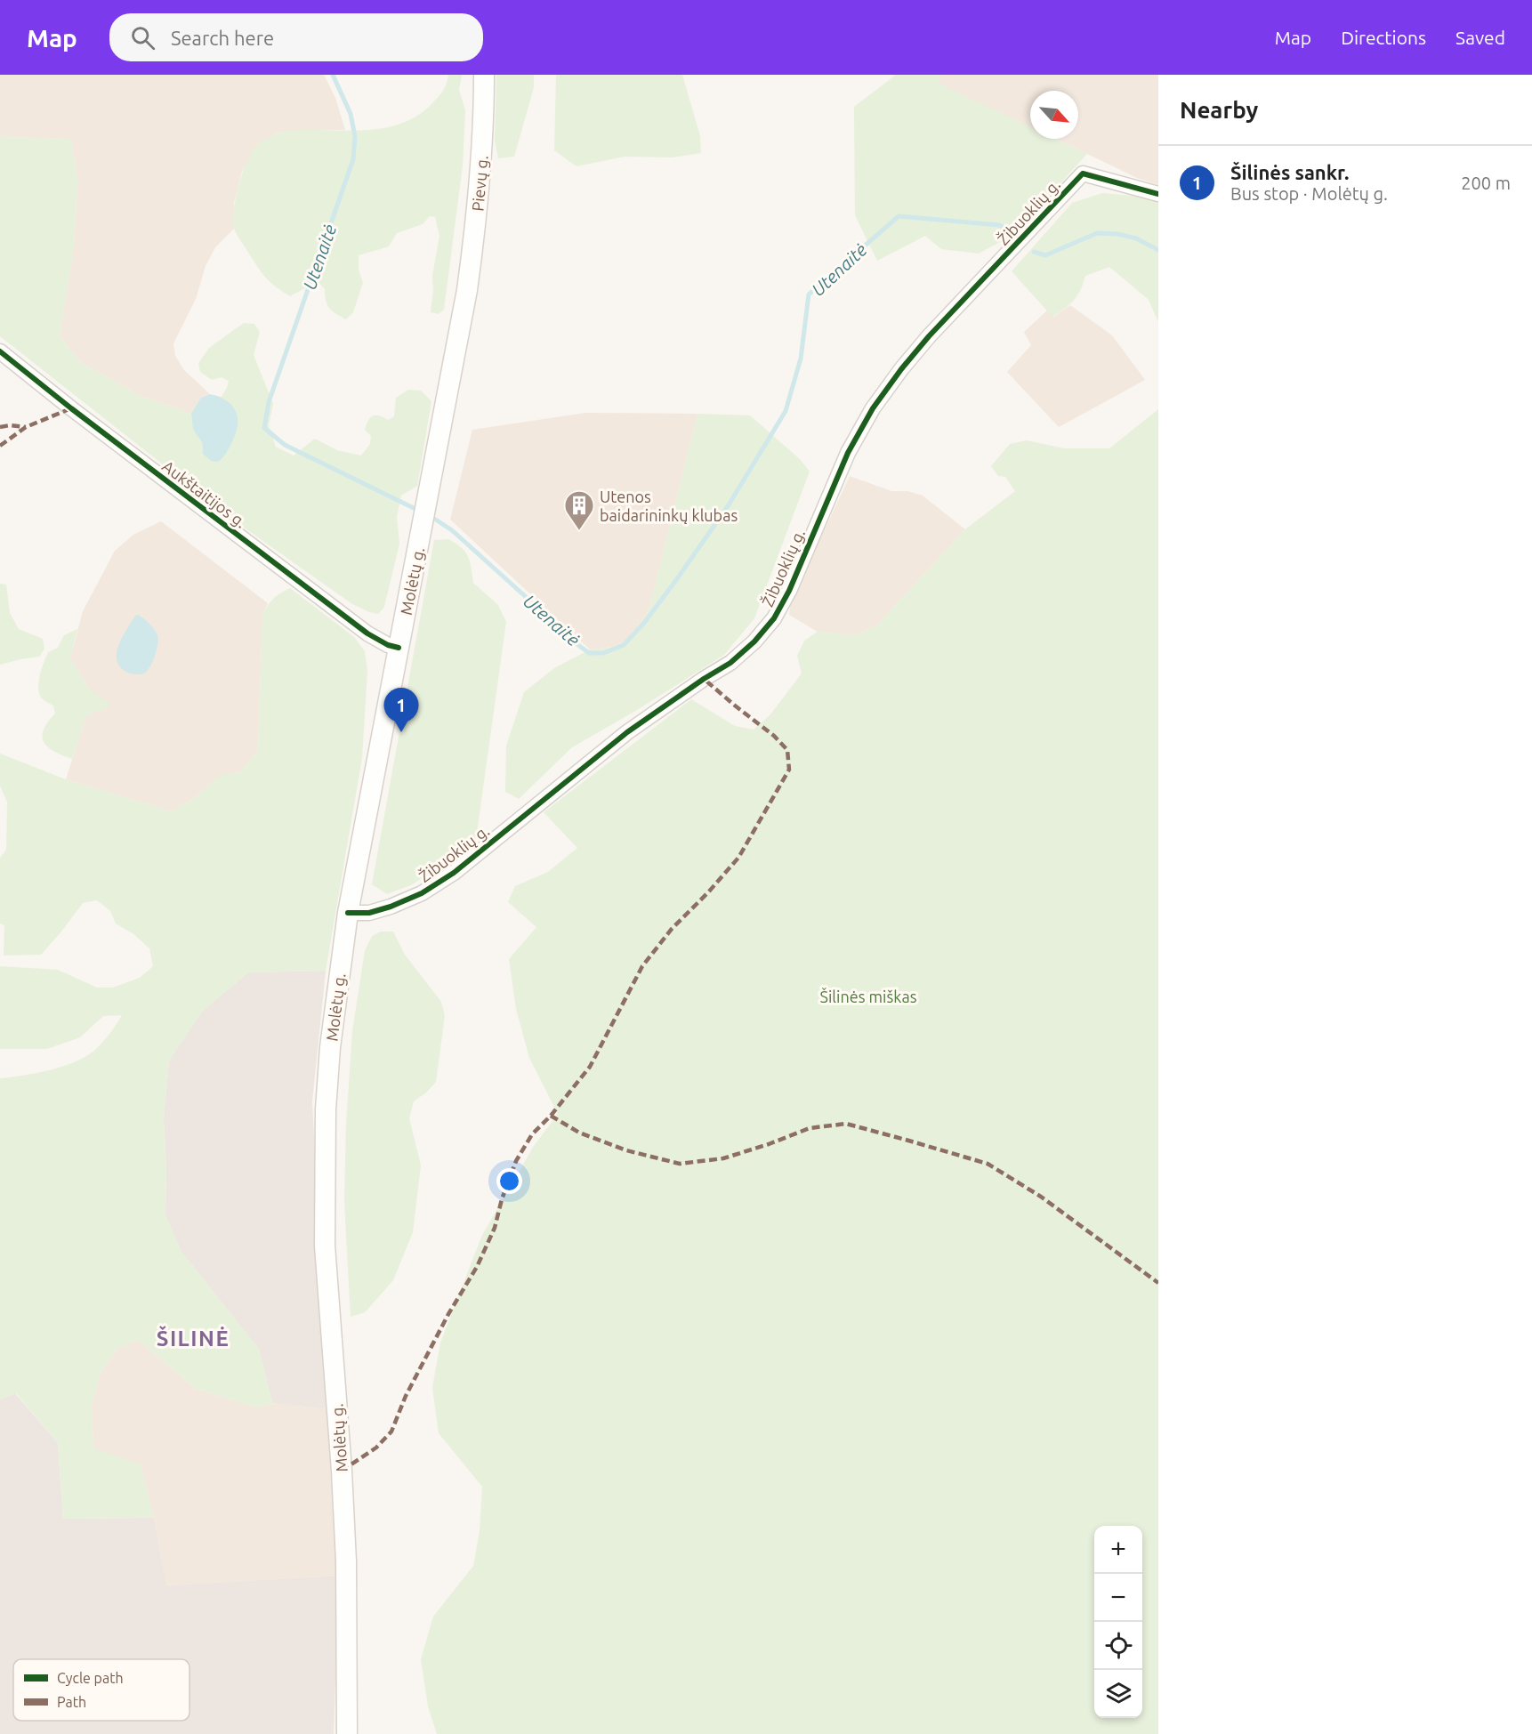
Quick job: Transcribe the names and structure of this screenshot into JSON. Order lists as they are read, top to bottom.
{
  "streets": {
    "main road": ["Pievų g.", "Molėtų g."],
    "street": ["Žibuoklių g.", "Aukštaitijos g."]
  },
  "crossings": [
    ["Pievų g.", "Molėtų g."],
    ["Žibuoklių g.", "Molėtų g."],
    ["Aukštaitijos g.", "Molėtų g."]
  ],
  "districts": ["ŠILINĖ"],
  "water": ["Utenaitė"],
  "parks": ["Šilinės miškas"],
  "places": {
    "building": ["Utenos baidarininkų klubas"]
  },
  "legend": ["Cycle path", "Path"],
  "north": "bottom right",
  "page": {
    "header": "Map",
    "search": "Search here",
    "nav": ["Map", "Directions", "Saved"],
    "heading": "Nearby",
    "list": [
      {
        "mark": "1",
        "name": "Šilinės sankr.",
        "note": "Bus stop · Molėtų g.",
        "value": "200 m"
      }
    ],
    "pins": "1",
    "map_buttons": ["+", "−"]
  }
}
